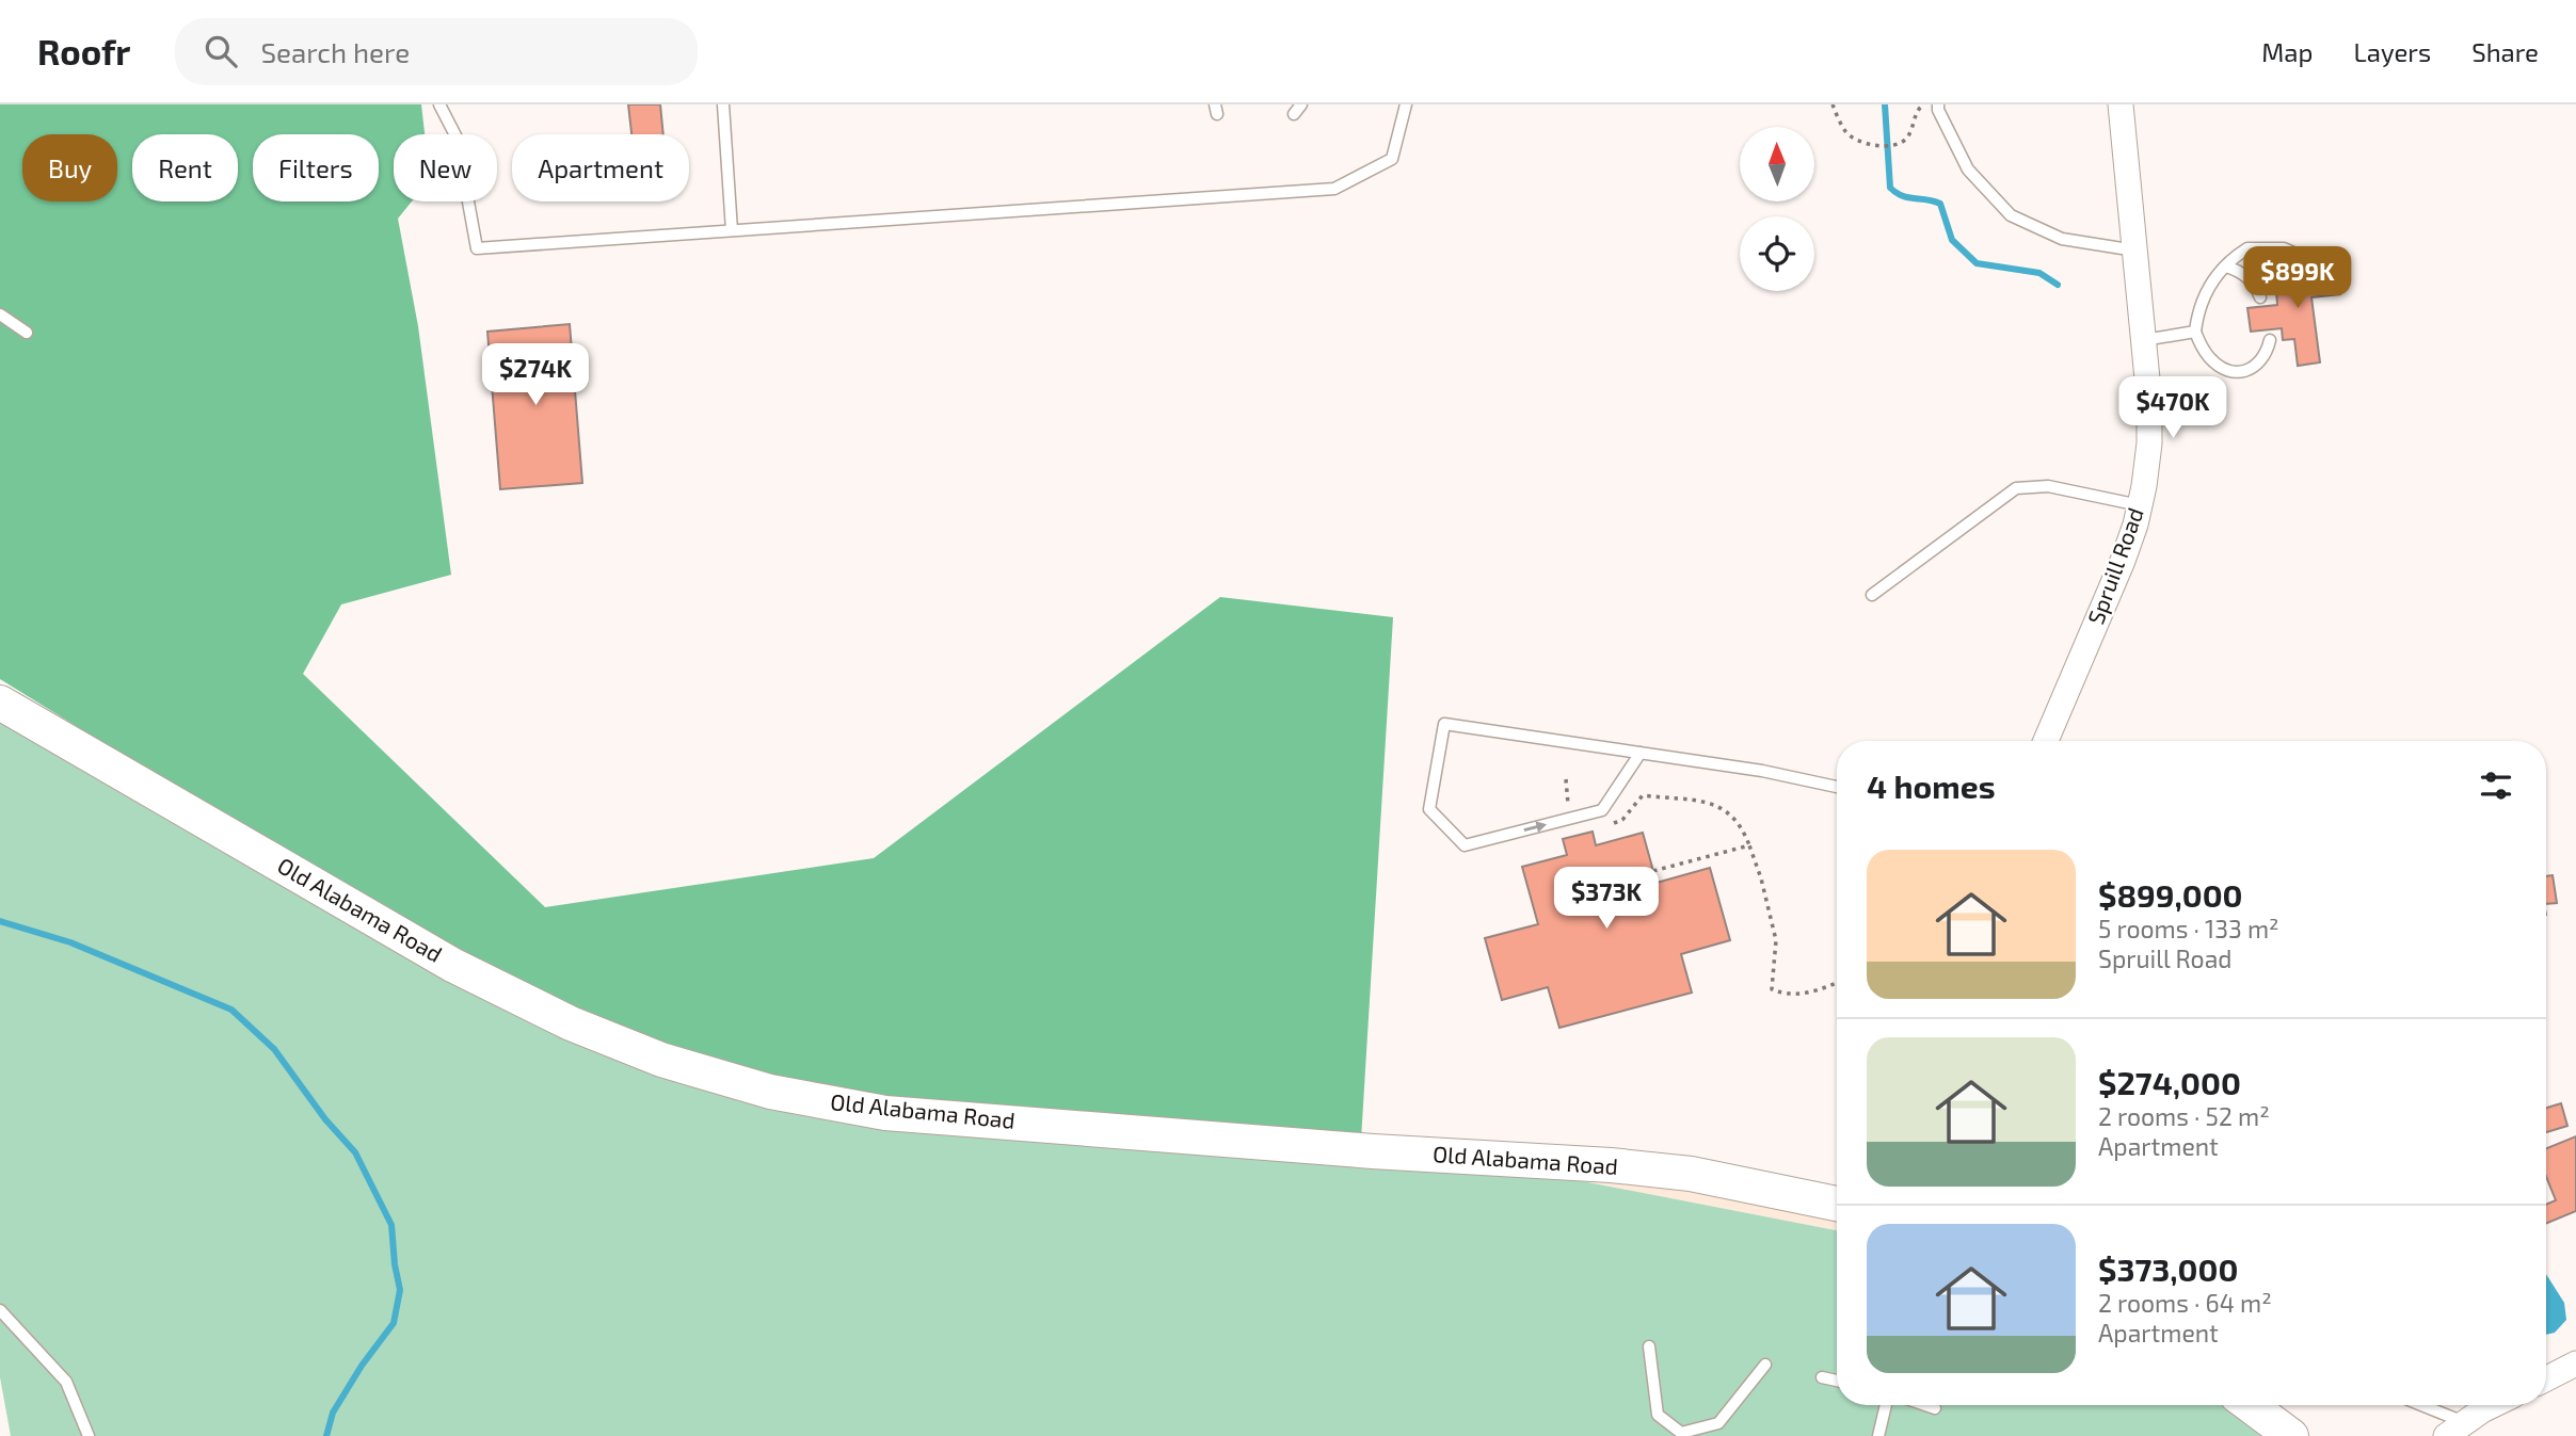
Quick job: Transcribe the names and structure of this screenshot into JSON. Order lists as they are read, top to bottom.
{
  "streets": {
    "main road": ["Old Alabama Road"],
    "street": ["Spruill Road"]
  },
  "north": "top",
  "page": {
    "header": "Roofr",
    "search": "Search here",
    "nav": ["Map", "Layers", "Share"],
    "chip": [
      "Buy",
      "Rent",
      "Filters",
      "New",
      "Apartment"
    ],
    "price": [
      "$899K",
      "$274K",
      "$470K",
      "$373K"
    ],
    "heading": "4 homes",
    "list": [
      {
        "name": "$899,000",
        "note": "5 rooms · 133 m² · Spruill Road"
      },
      {
        "name": "$274,000",
        "note": "2 rooms · 52 m² · Apartment"
      },
      {
        "name": "$373,000",
        "note": "2 rooms · 64 m² · Apartment"
      }
    ]
  }
}
